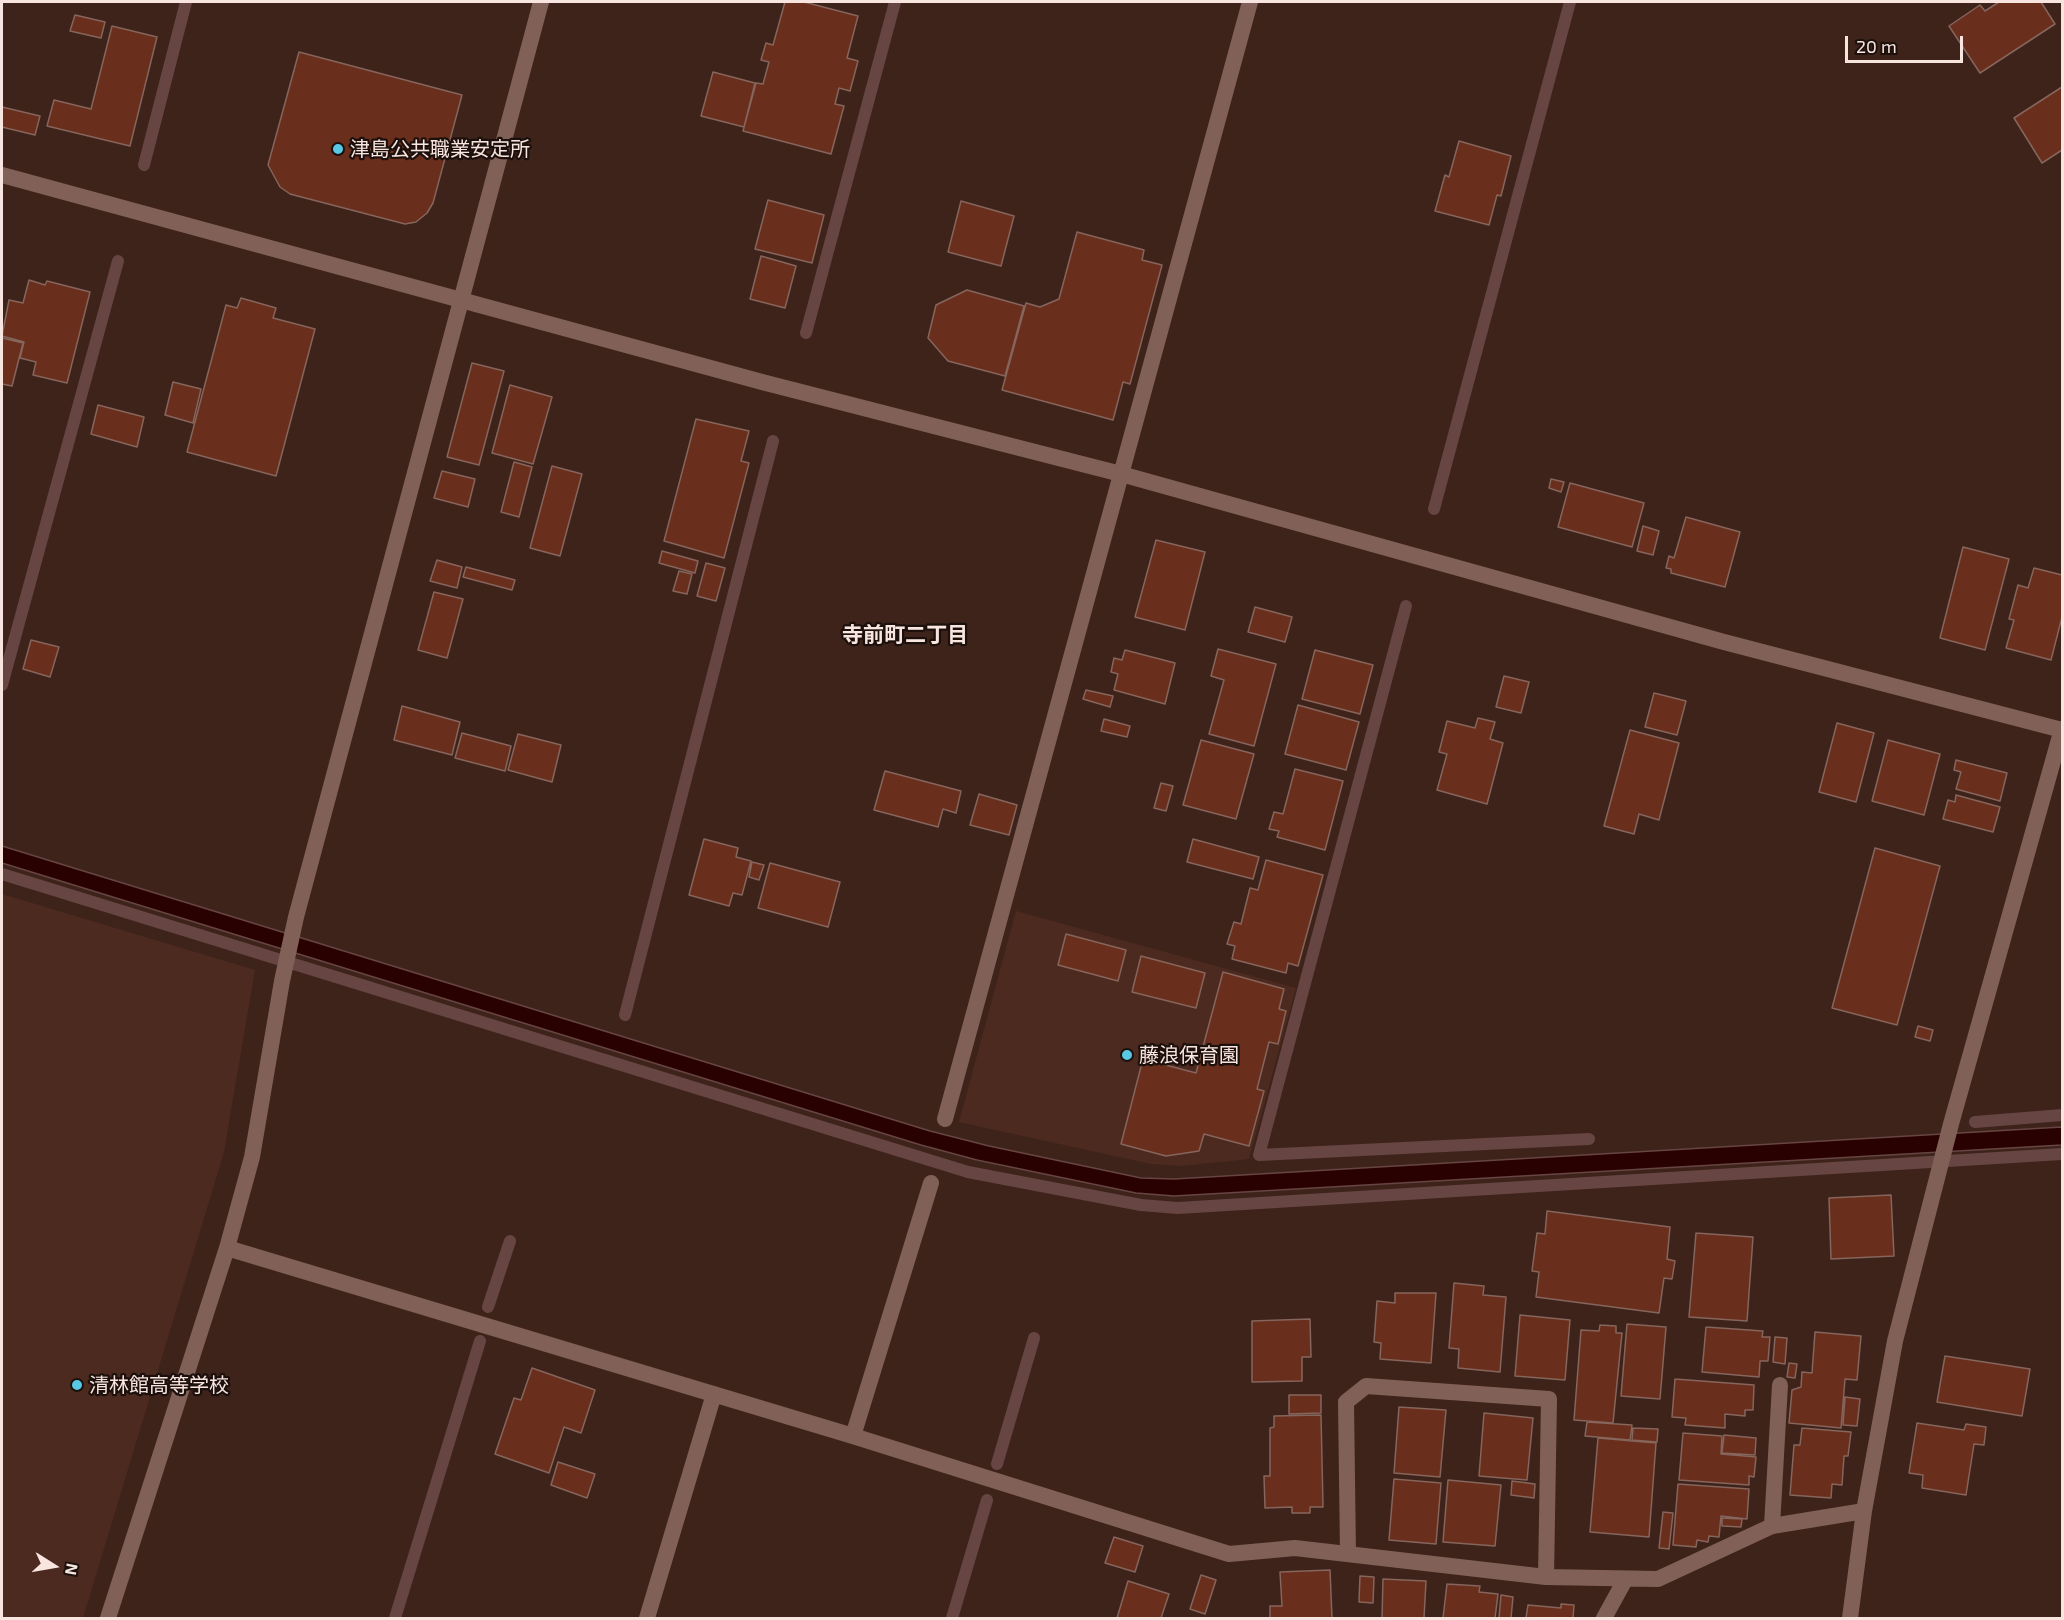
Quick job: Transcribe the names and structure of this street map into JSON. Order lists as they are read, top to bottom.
{
  "districts": ["寺前町二丁目"],
  "places": ["津島公共職業安定所", "藤浪保育園", "清林館高等学校"],
  "scale_bar": "20 m",
  "north": "right"
}
